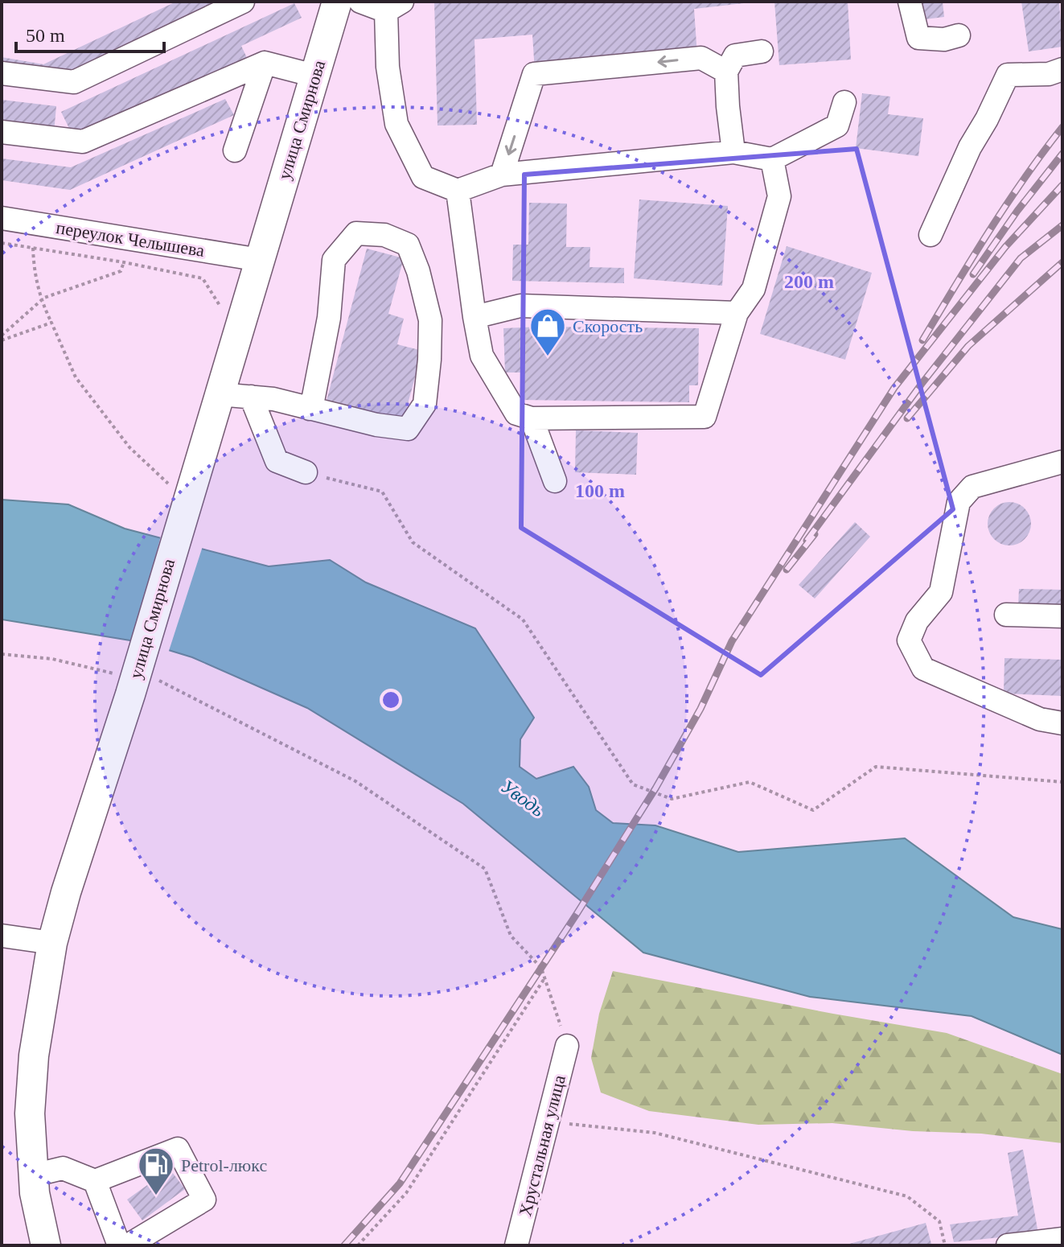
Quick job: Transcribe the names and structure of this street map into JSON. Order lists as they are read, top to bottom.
{
  "streets": {
    "main road": ["улица Смирнова"],
    "street": ["переулок Челышева", "Хрустальная улица"]
  },
  "crossings": [
    ["улица Смирнова", "переулок Челышева"]
  ],
  "water": ["Уводь"],
  "places": {
    "shop": ["Скорость"],
    "fuel station": ["Petrol-люкс"]
  },
  "scale_bar": "50 m",
  "rings": ["200 m", "100 m"]
}
